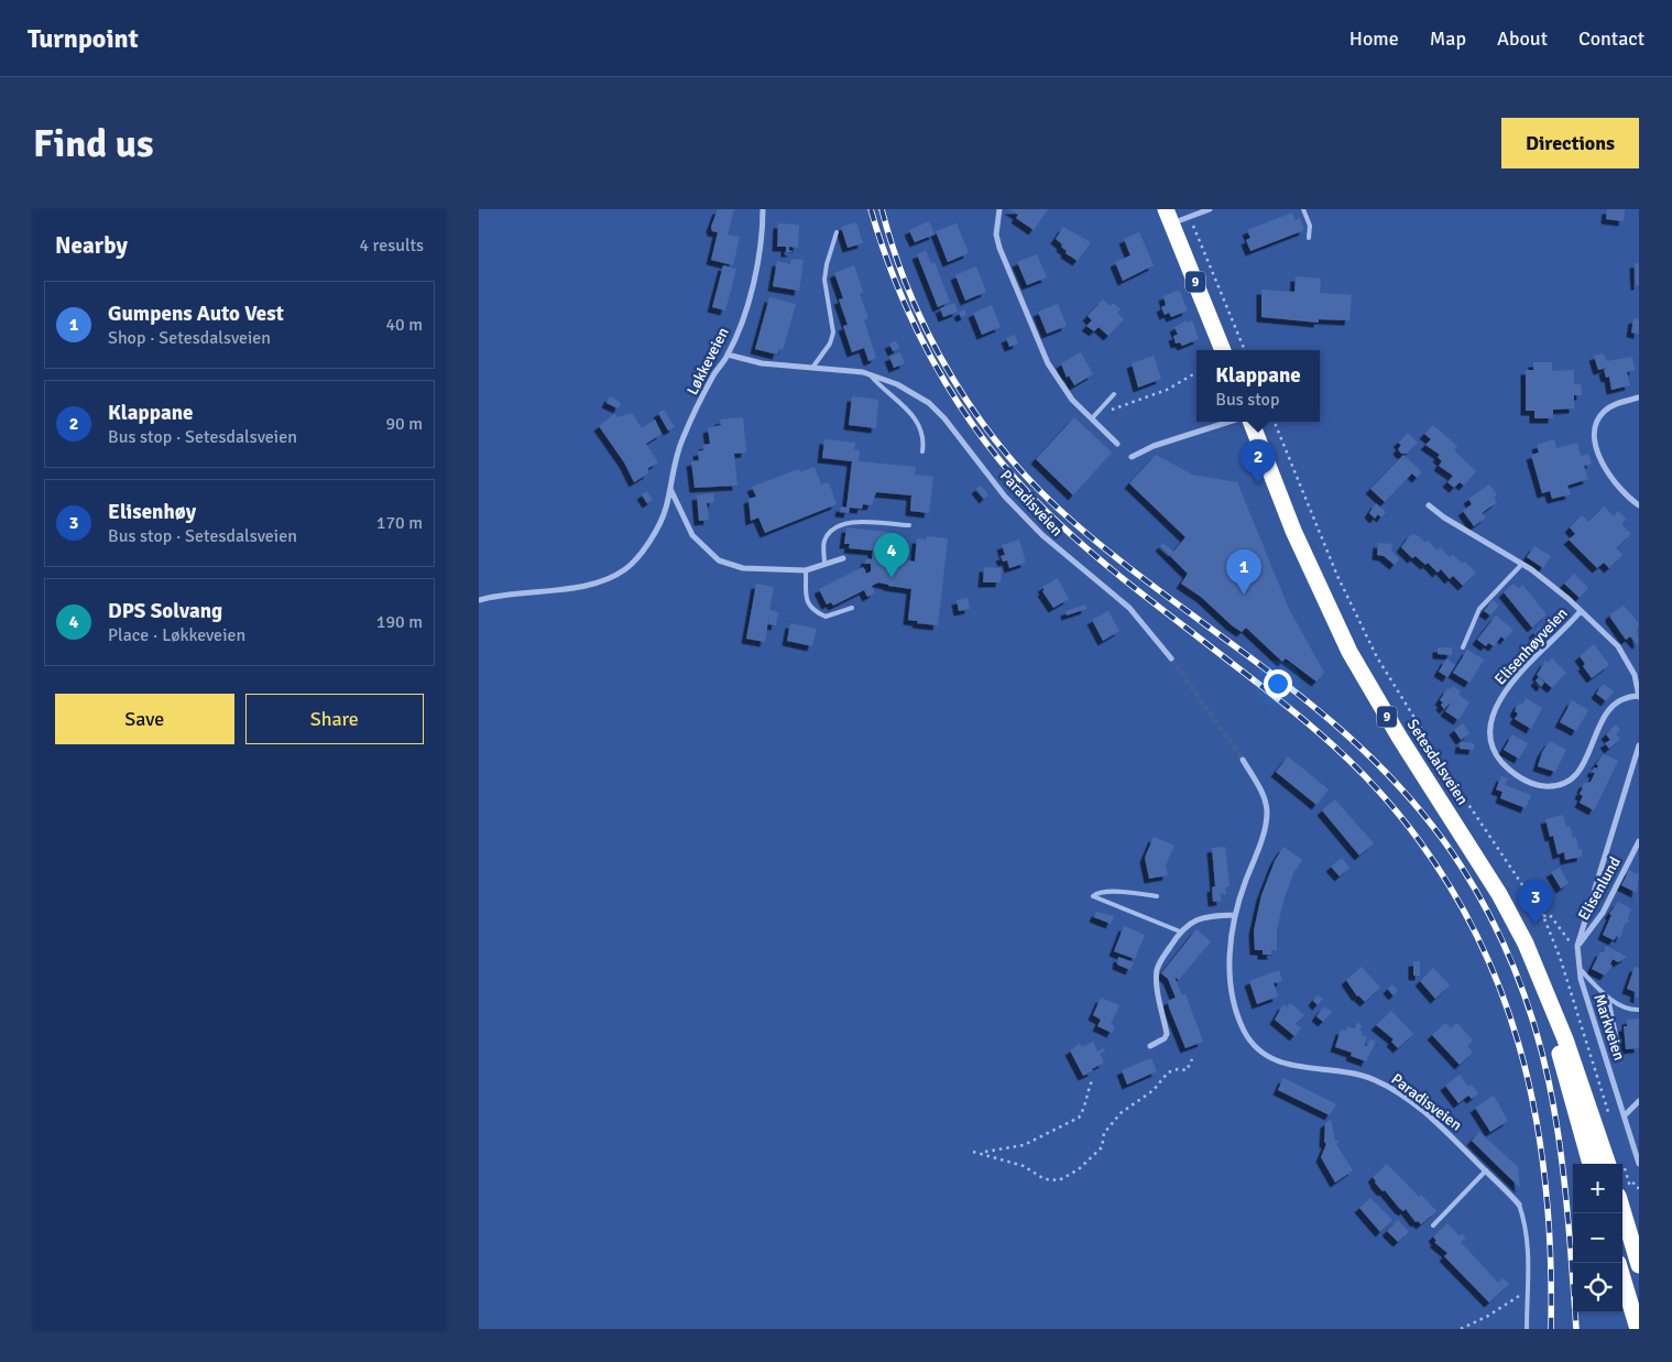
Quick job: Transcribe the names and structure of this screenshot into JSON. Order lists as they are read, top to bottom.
{
  "streets": {
    "highway": ["9", "Setesdalsveien"],
    "street": [
      "Løkkeveien",
      "Paradisveien",
      "Elisenhøyveien",
      "Elisenlund",
      "Markveien"
    ]
  },
  "crossings": [
    ["Løkkeveien", "Paradisveien"],
    ["Elisenlund", "Markveien"]
  ],
  "page": {
    "header": "Turnpoint",
    "nav": [
      "Home",
      "Map",
      "About",
      "Contact"
    ],
    "buttons": [
      "Directions",
      ["Save", "Share"]
    ],
    "title": "Find us",
    "heading": ["Nearby", "4 results"],
    "list": [
      {
        "mark": "1",
        "name": "Gumpens Auto Vest",
        "note": "Shop · Setesdalsveien",
        "value": "40 m"
      },
      {
        "mark": "2",
        "name": "Klappane",
        "note": "Bus stop · Setesdalsveien",
        "value": "90 m"
      },
      {
        "mark": "3",
        "name": "Elisenhøy",
        "note": "Bus stop · Setesdalsveien",
        "value": "170 m"
      },
      {
        "mark": "4",
        "name": "DPS Solvang",
        "note": "Place · Løkkeveien",
        "value": "190 m"
      }
    ],
    "popup": ["Klappane", "Bus stop"],
    "pins": [
      "2",
      "4",
      "1",
      "3"
    ],
    "map_buttons": ["+", "−"]
  }
}
